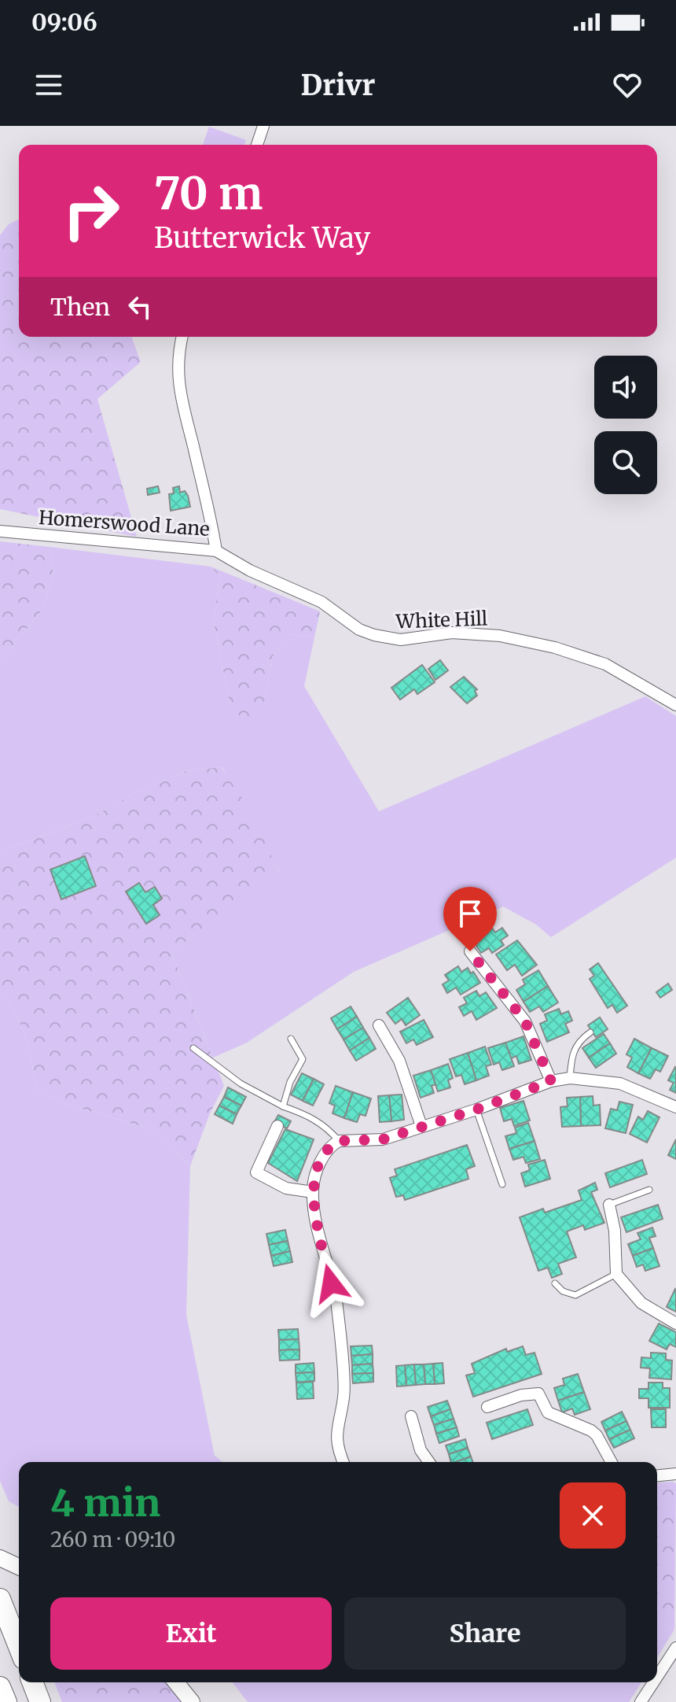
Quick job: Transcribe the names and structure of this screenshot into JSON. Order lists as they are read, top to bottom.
{
  "streets": {
    "street": ["Homerswood Lane", "White Hill"]
  },
  "crossings": [
    ["Homerswood Lane", "White Hill"]
  ],
  "page": {
    "status": "09:06",
    "header": "Drivr",
    "turn": ["70 m", "Butterwick Way"],
    "then": "Then",
    "heading": ["4 min", "260 m · 09:10"],
    "buttons": ["Exit", "Share"]
  }
}
